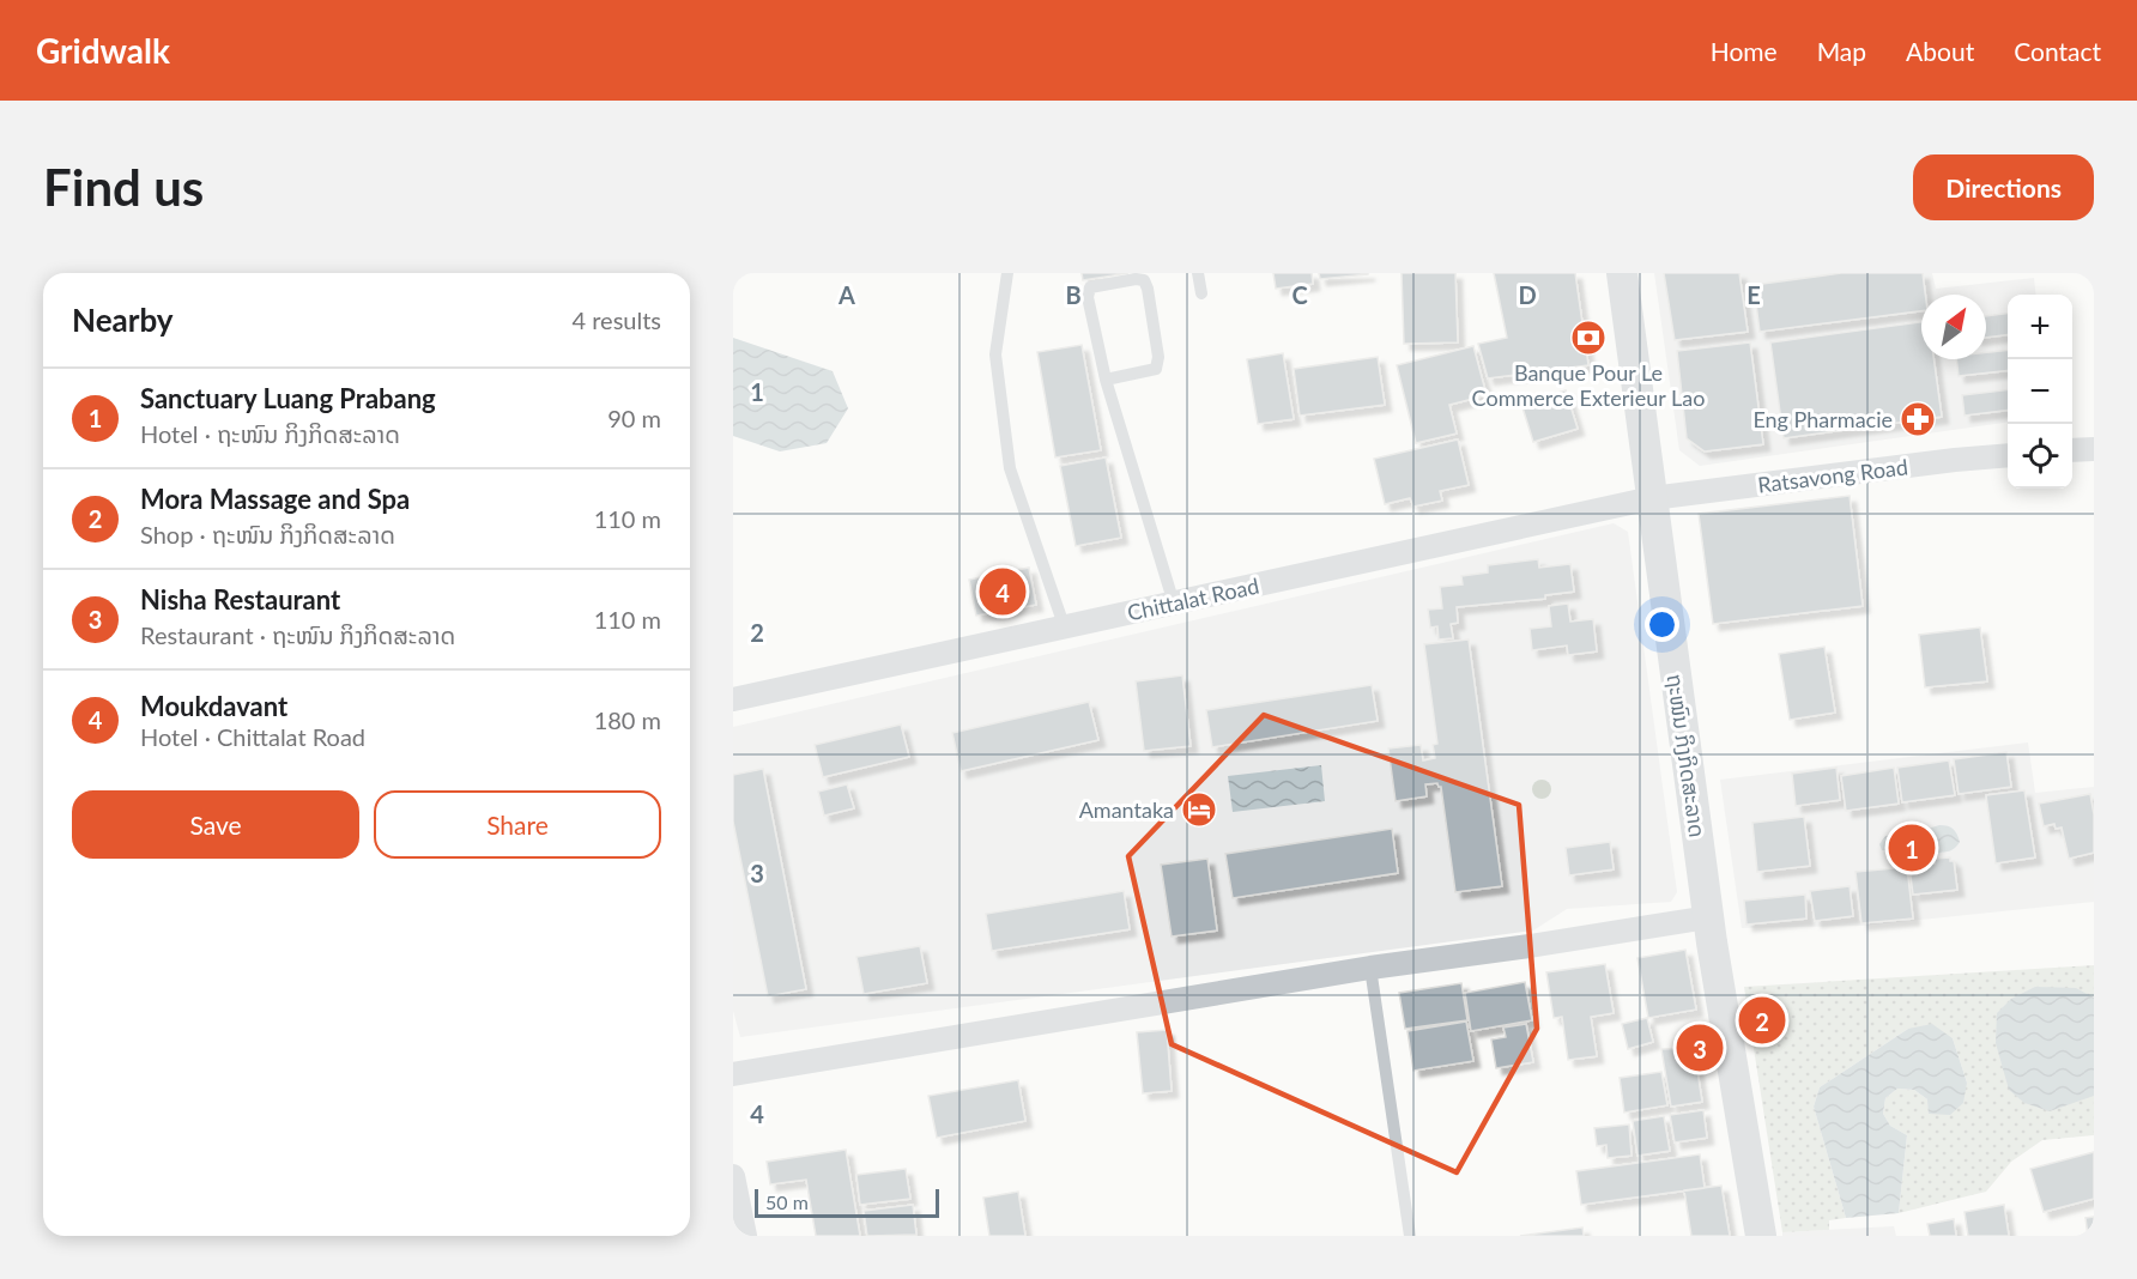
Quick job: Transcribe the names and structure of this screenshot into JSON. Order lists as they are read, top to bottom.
{
  "streets": {
    "street": ["Ratsavong Road", "Chittalat Road", "ຖະໜົນ ກິງກິດສະລາດ"]
  },
  "crossings": [
    ["Ratsavong Road", "Chittalat Road"],
    ["Ratsavong Road", "ຖະໜົນ ກິງກິດສະລາດ"],
    ["Chittalat Road", "ຖະໜົນ ກິງກິດສະລາດ"]
  ],
  "places": {
    "bank": ["Banque Pour Le Commerce Exterieur Lao"],
    "pharmacy": ["Eng Pharmacie"],
    "hotel": ["Amantaka"]
  },
  "scale_bar": "50 m",
  "north": "top right",
  "page": {
    "header": "Gridwalk",
    "nav": [
      "Home",
      "Map",
      "About",
      "Contact"
    ],
    "buttons": [
      "Directions",
      ["Save", "Share"]
    ],
    "title": "Find us",
    "heading": ["Nearby", "4 results"],
    "map_buttons": ["+", "−"],
    "list": [
      {
        "mark": "1",
        "name": "Sanctuary Luang Prabang",
        "note": "Hotel · ຖະໜົນ ກິງກິດສະລາດ",
        "value": "90 m"
      },
      {
        "mark": "2",
        "name": "Mora Massage and Spa",
        "note": "Shop · ຖະໜົນ ກິງກິດສະລາດ",
        "value": "110 m"
      },
      {
        "mark": "3",
        "name": "Nisha Restaurant",
        "note": "Restaurant · ຖະໜົນ ກິງກິດສະລາດ",
        "value": "110 m"
      },
      {
        "mark": "4",
        "name": "Moukdavant",
        "note": "Hotel · Chittalat Road",
        "value": "180 m"
      }
    ],
    "pins": [
      "4",
      "1",
      "2",
      "3"
    ],
    "scale": "50 m"
  },
  "grid": {
    "columns": [
      "A",
      "B",
      "C",
      "D",
      "E"
    ],
    "rows": [
      "1",
      "2",
      "3",
      "4"
    ]
  }
}
